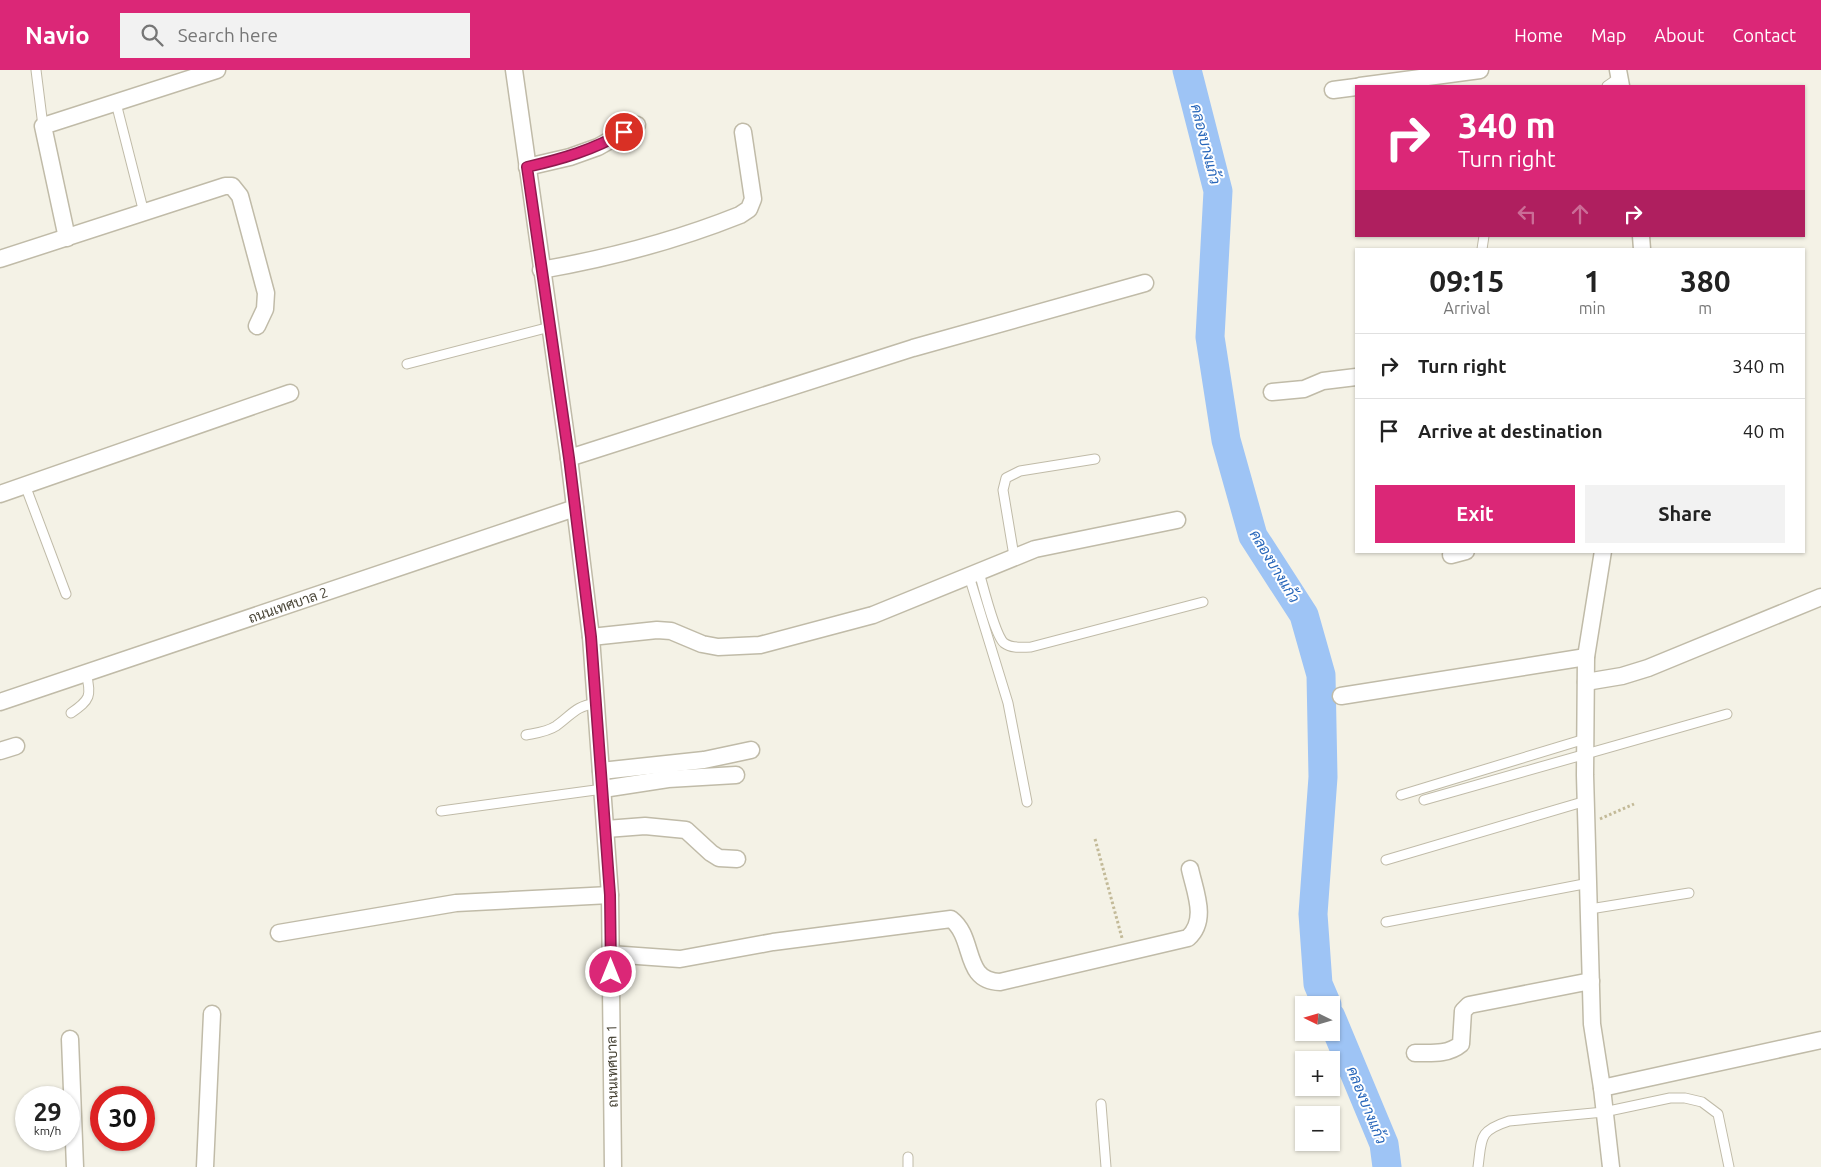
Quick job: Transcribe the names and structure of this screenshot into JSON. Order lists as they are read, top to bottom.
{
  "streets": {
    "street": ["ถนนเทศบาล 2", "ถนนเทศบาล 1"]
  },
  "crossings": [
    ["ถนนเทศบาล 2", "ถนนเทศบาล 1"]
  ],
  "water": ["คลองบางแก้ว"],
  "north": "left",
  "page": {
    "header": "Navio",
    "search": "Search here",
    "nav": [
      "Home",
      "Map",
      "About",
      "Contact"
    ],
    "turn": ["340 m", "Turn right"],
    "eta": [
      "09:15",
      "Arrival",
      "1",
      "min",
      "380",
      "m"
    ],
    "list": [
      {
        "name": "Turn right",
        "value": "340 m"
      },
      {
        "name": "Arrive at destination",
        "value": "40 m"
      }
    ],
    "buttons": ["Exit", "Share"],
    "map_buttons": ["+", "−"],
    "speed": "29 km/h",
    "limit": "30"
  }
}
